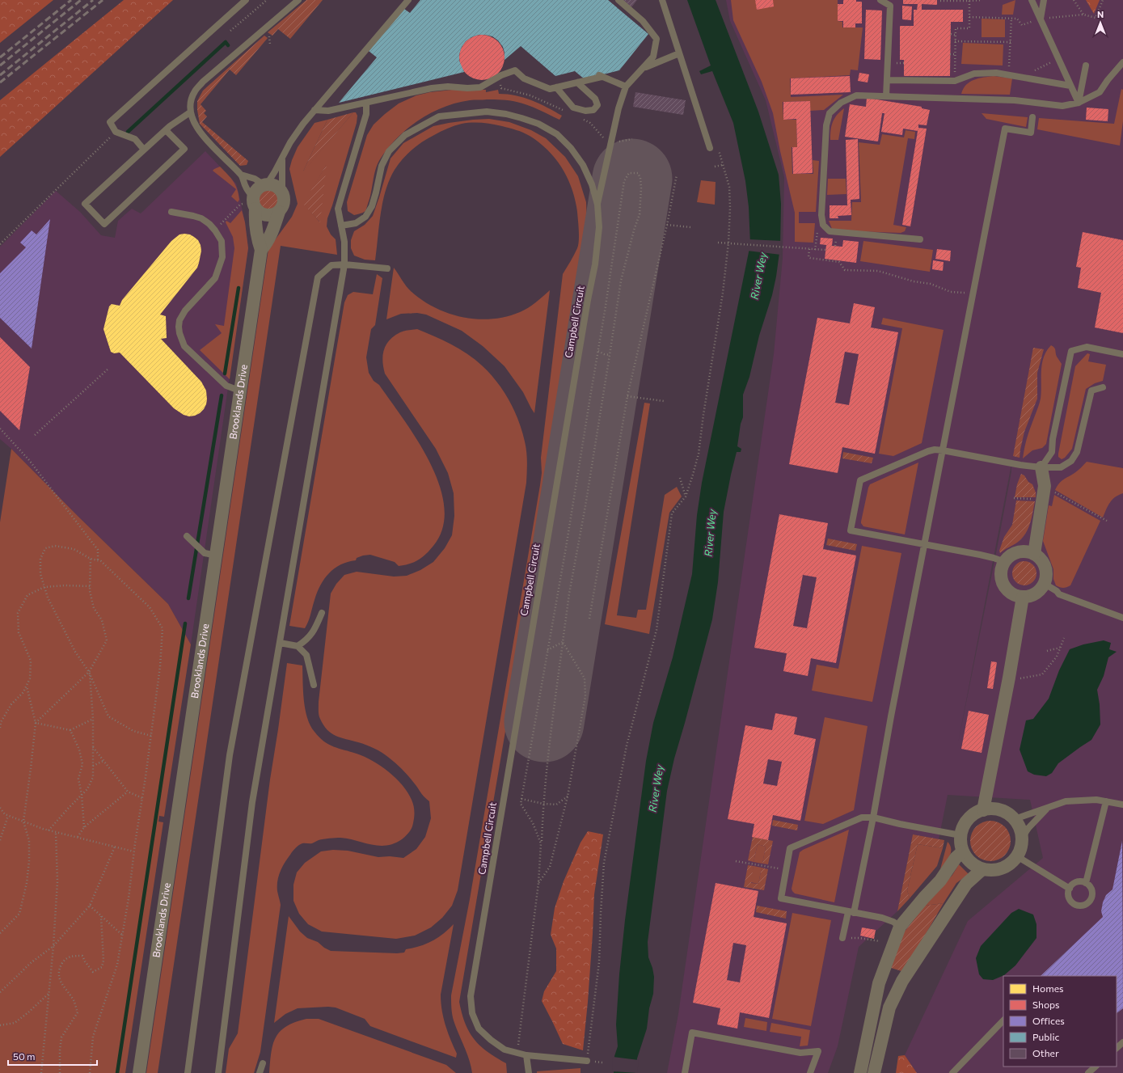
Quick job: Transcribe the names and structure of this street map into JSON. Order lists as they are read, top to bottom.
{
  "streets": {
    "street": ["Brooklands Drive"],
    "lane": ["Campbell Circuit"]
  },
  "water": ["River Wey"],
  "legend": [
    "Homes",
    "Shops",
    "Offices",
    "Public",
    "Other"
  ],
  "scale_bar": "50 m",
  "north": "top"
}
